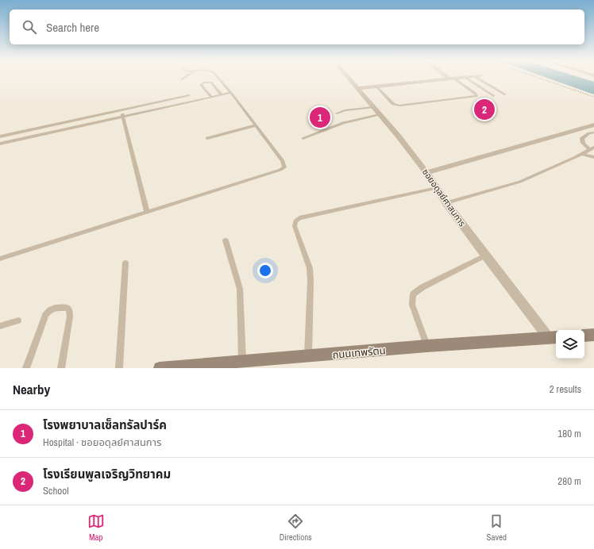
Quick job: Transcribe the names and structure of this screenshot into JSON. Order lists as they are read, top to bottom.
{
  "streets": {
    "main road": ["ถนนเทพรัตน"],
    "street": ["ซอยอดุลย์ศาสนการ"]
  },
  "crossings": [
    ["ซอยอดุลย์ศาสนการ", "ถนนเทพรัตน"]
  ],
  "page": {
    "search": "Search here",
    "pins": ["2", "1"],
    "heading": ["Nearby", "2 results"],
    "list": [
      {
        "mark": "1",
        "name": "โรงพยาบาลเซ็ลทรัลปาร์ค",
        "note": "Hospital · ซอยอดุลย์ศาสนการ",
        "value": "180 m"
      },
      {
        "mark": "2",
        "name": "โรงเรียนพูลเจริญวิทยาคม",
        "note": "School",
        "value": "280 m"
      }
    ],
    "nav": ["Map", "Directions", "Saved"]
  }
}
